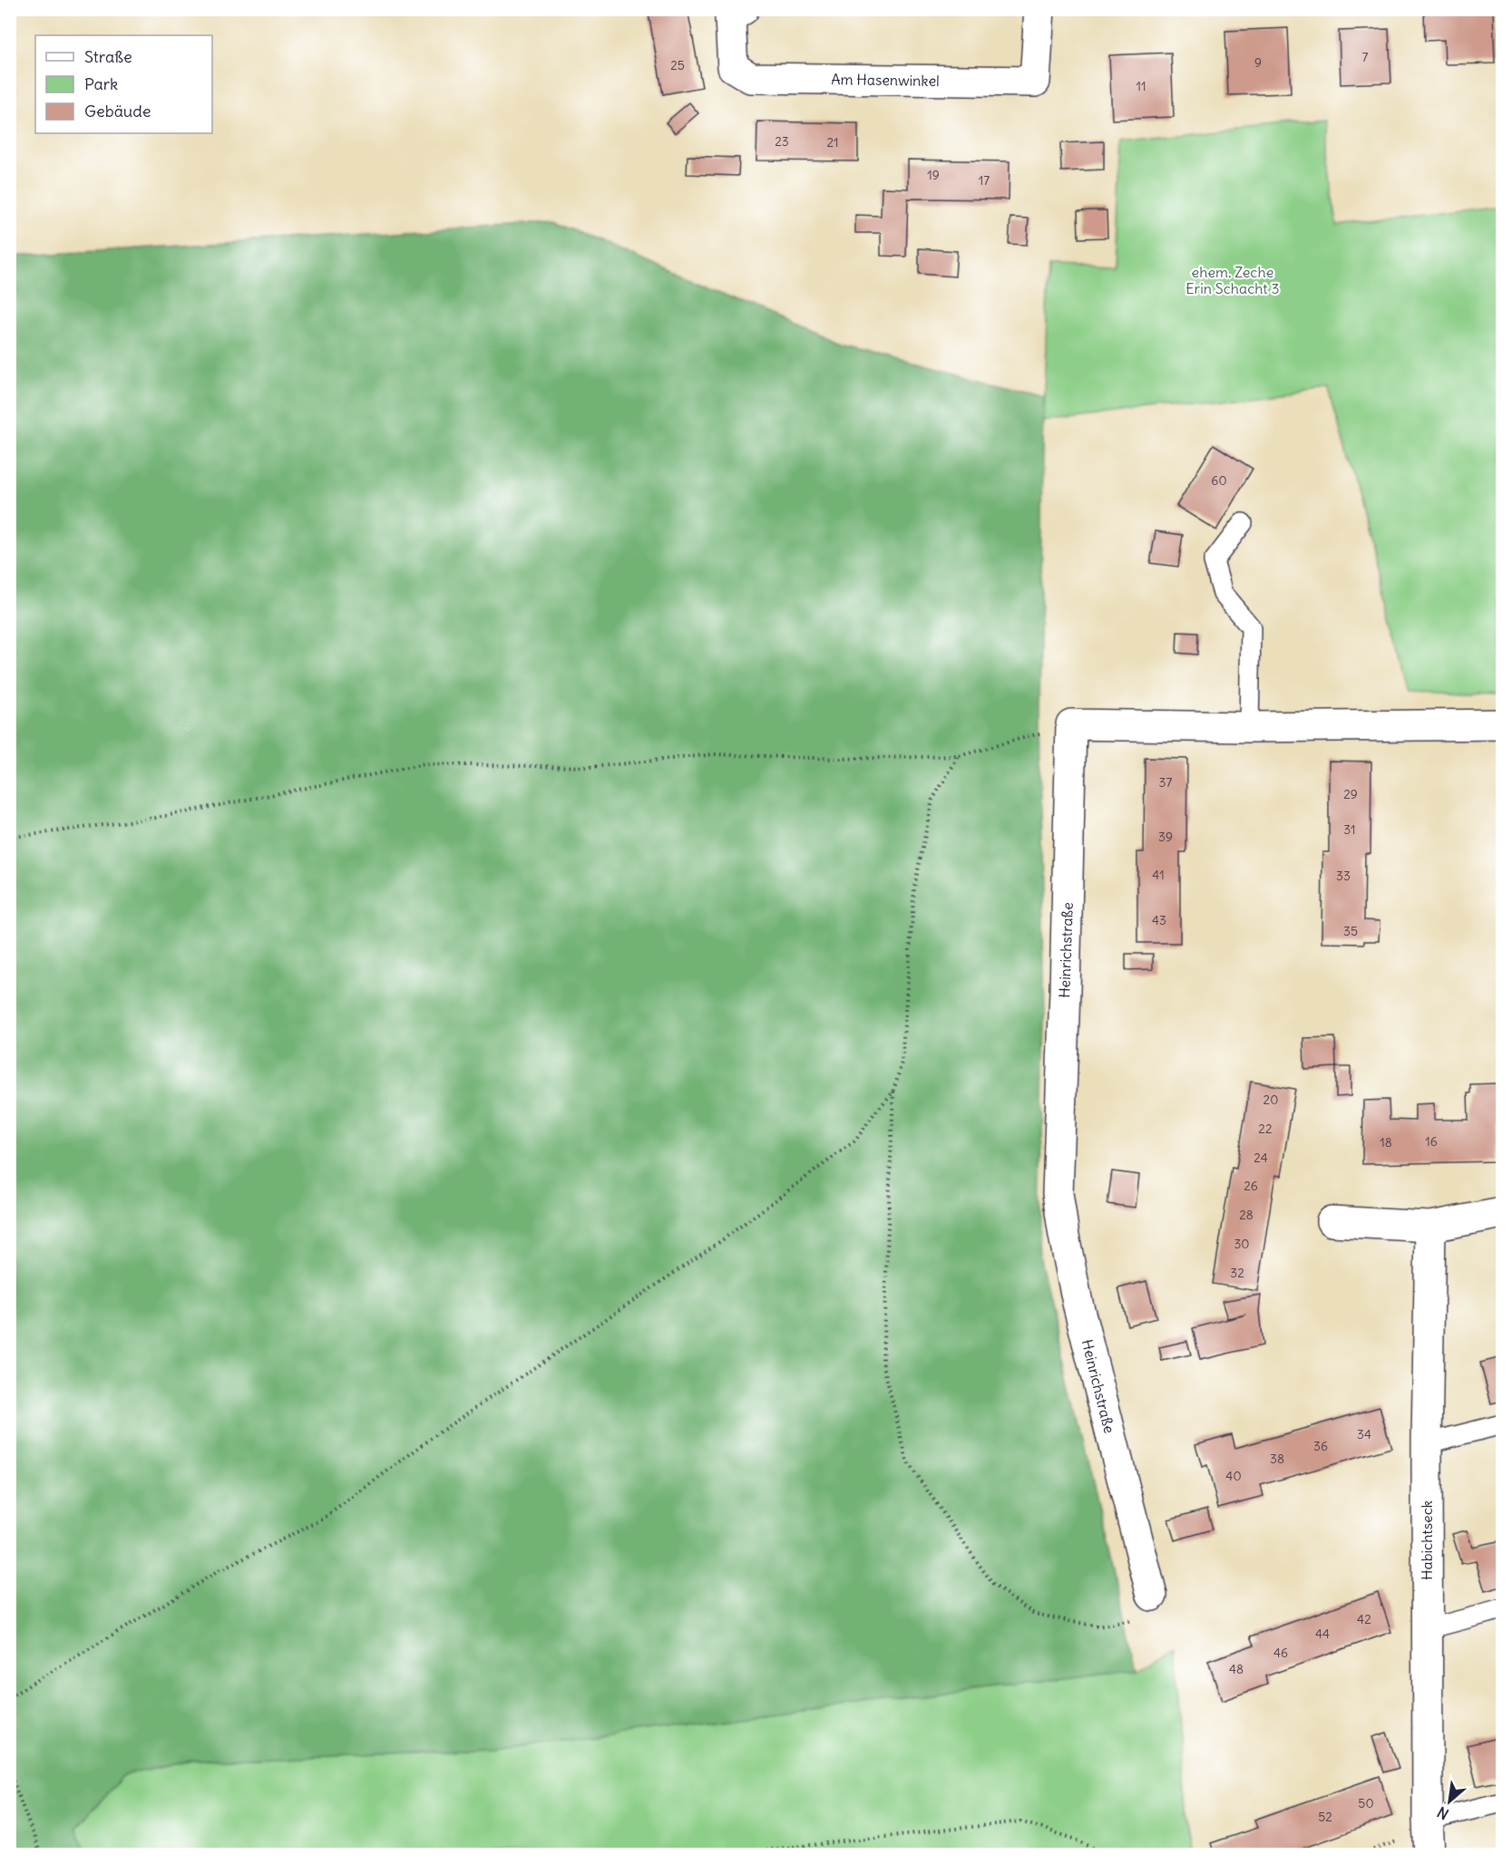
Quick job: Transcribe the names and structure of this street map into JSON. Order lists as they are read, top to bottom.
{
  "streets": {
    "street": ["Am Hasenwinkel", "Heinrichstraße", "Habichtseck"]
  },
  "parks": ["ehem. Zeche Erin Schacht 3"],
  "house_numbers": [
    "7",
    "9",
    "25",
    "11",
    "23",
    "21",
    "19",
    "17",
    "60",
    "37",
    "29",
    "31",
    "39",
    "41",
    "33",
    "43",
    "35",
    "20",
    "22",
    "16",
    "18",
    "24",
    "26",
    "28",
    "30",
    "32",
    "34",
    "36",
    "38",
    "40",
    "42",
    "44",
    "46",
    "48",
    "50",
    "52"
  ],
  "legend": ["Straße", "Park", "Gebäude"],
  "north": "bottom left"
}
